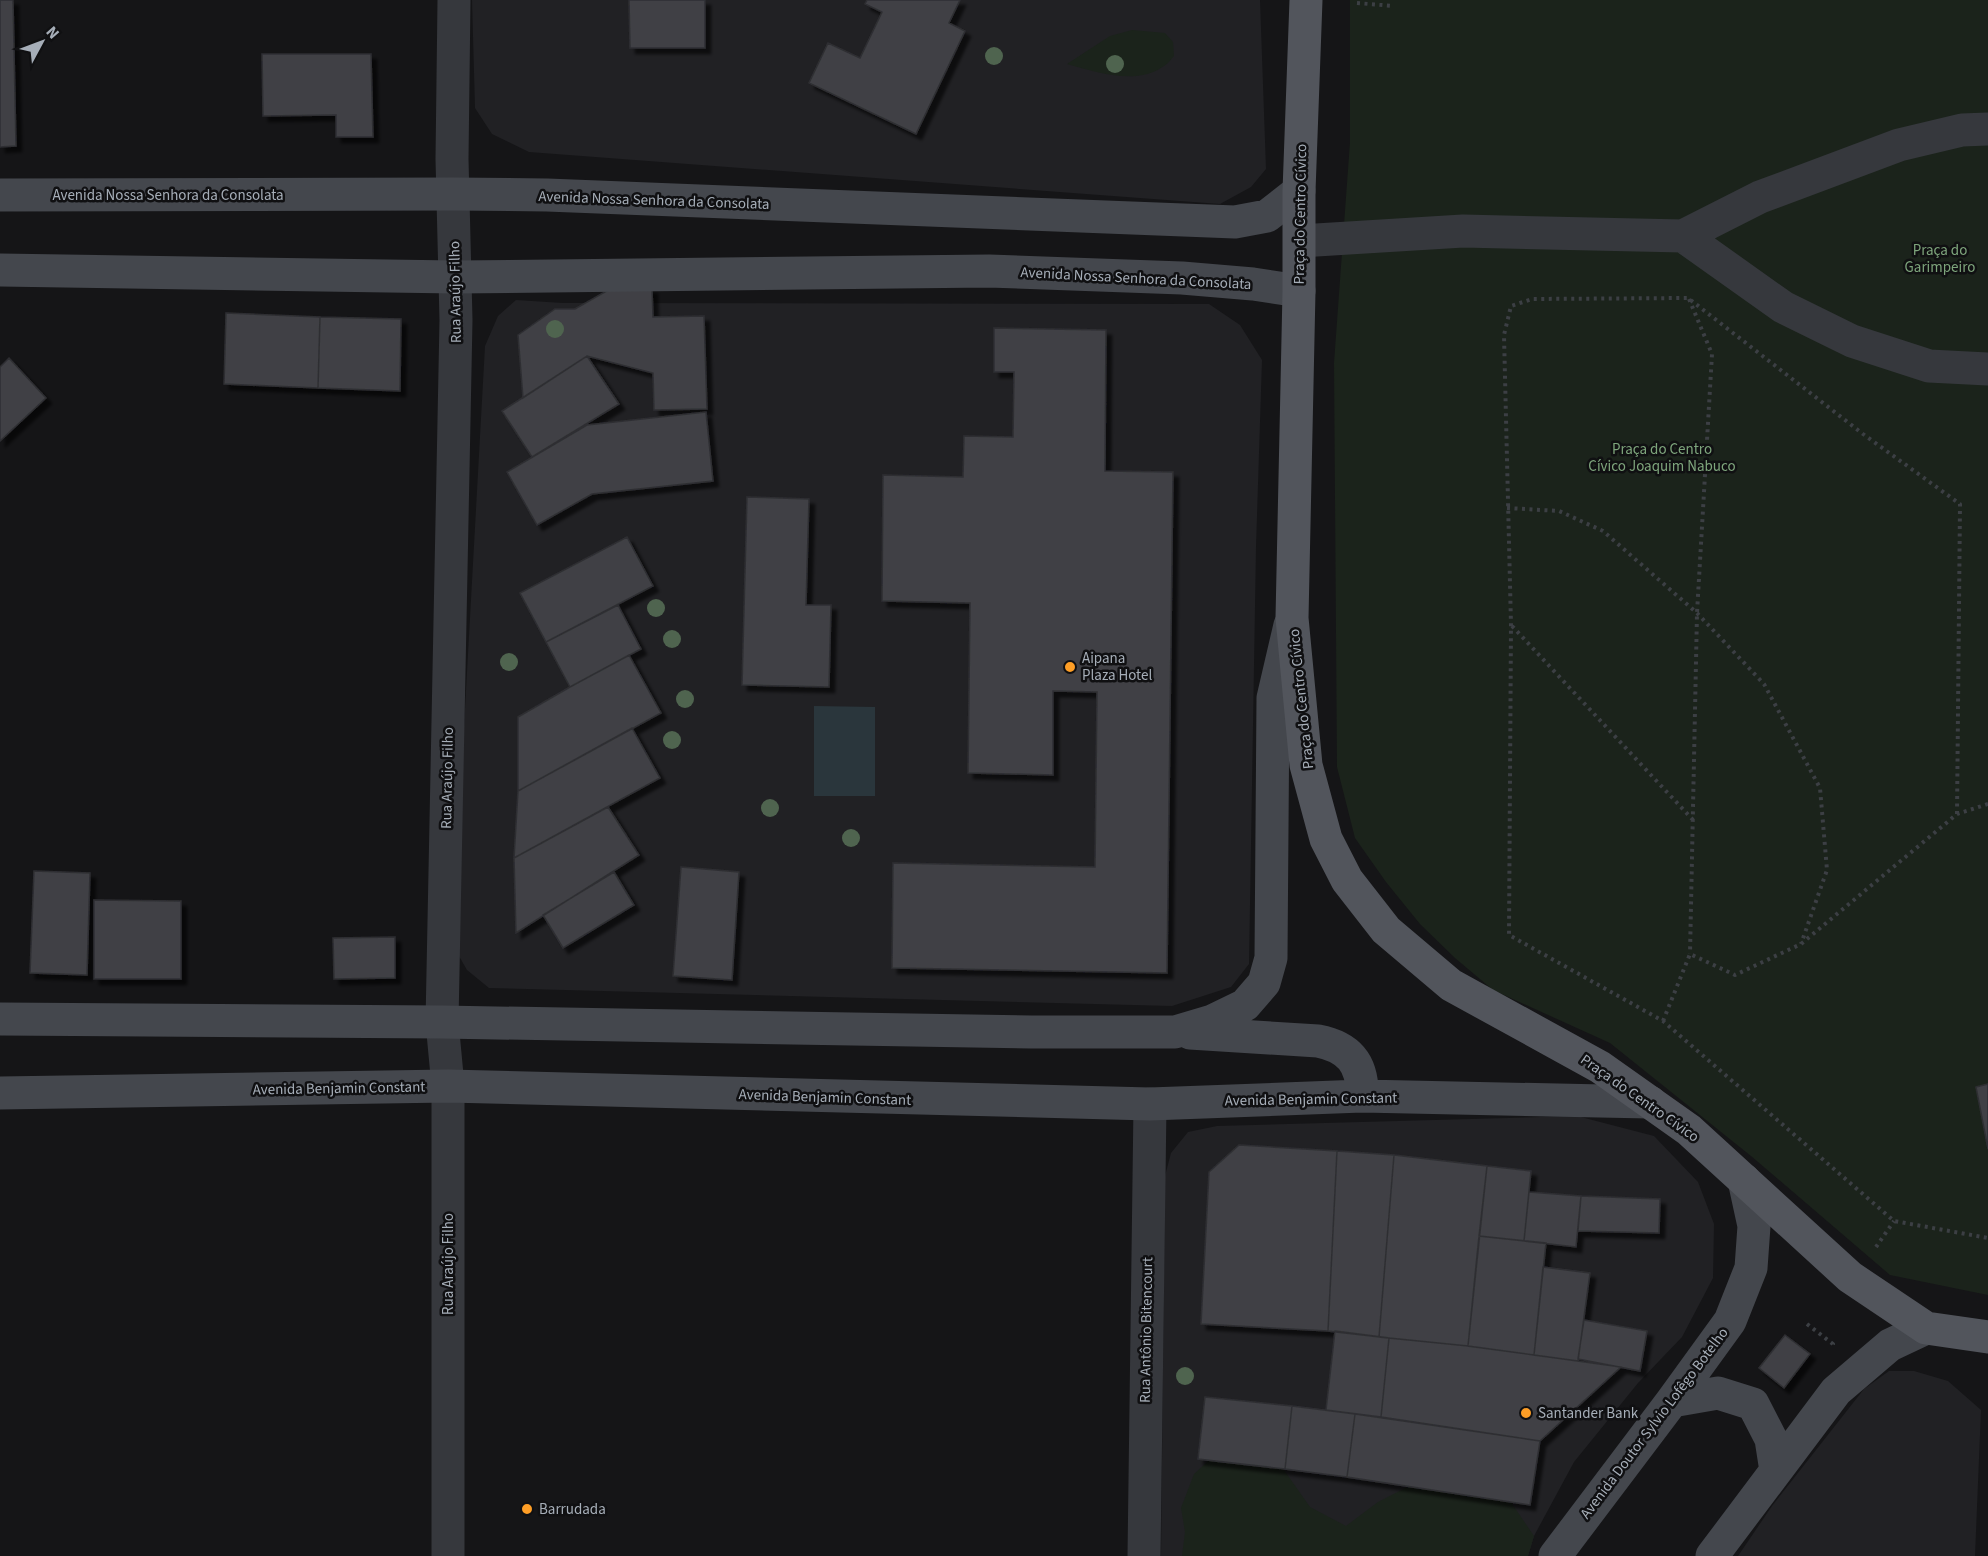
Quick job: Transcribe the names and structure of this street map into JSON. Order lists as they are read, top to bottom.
{
  "streets": {
    "main road": [
      "Avenida Nossa Senhora da Consolata",
      "Praça do Centro Cívico",
      "Avenida Benjamin Constant",
      "Avenida Doutor Sylvio Lofêgo Botelho"
    ],
    "street": ["Rua Araújo Filho", "Rua Antônio Bitencourt"]
  },
  "crossings": [
    ["Avenida Nossa Senhora da Consolata", "Praça do Centro Cívico"],
    ["Avenida Nossa Senhora da Consolata", "Rua Araújo Filho"],
    ["Praça do Centro Cívico", "Avenida Benjamin Constant"],
    ["Praça do Centro Cívico", "Avenida Doutor Sylvio Lofêgo Botelho"],
    ["Rua Araújo Filho", "Avenida Benjamin Constant"],
    ["Avenida Benjamin Constant", "Rua Antônio Bitencourt"]
  ],
  "parks": ["Praça do Garimpeiro", "Praça do Centro Cívico Joaquim Nabuco"],
  "places": ["Aipana Plaza Hotel", "Santander Bank", "Barrudada"],
  "north": "top right"
}
